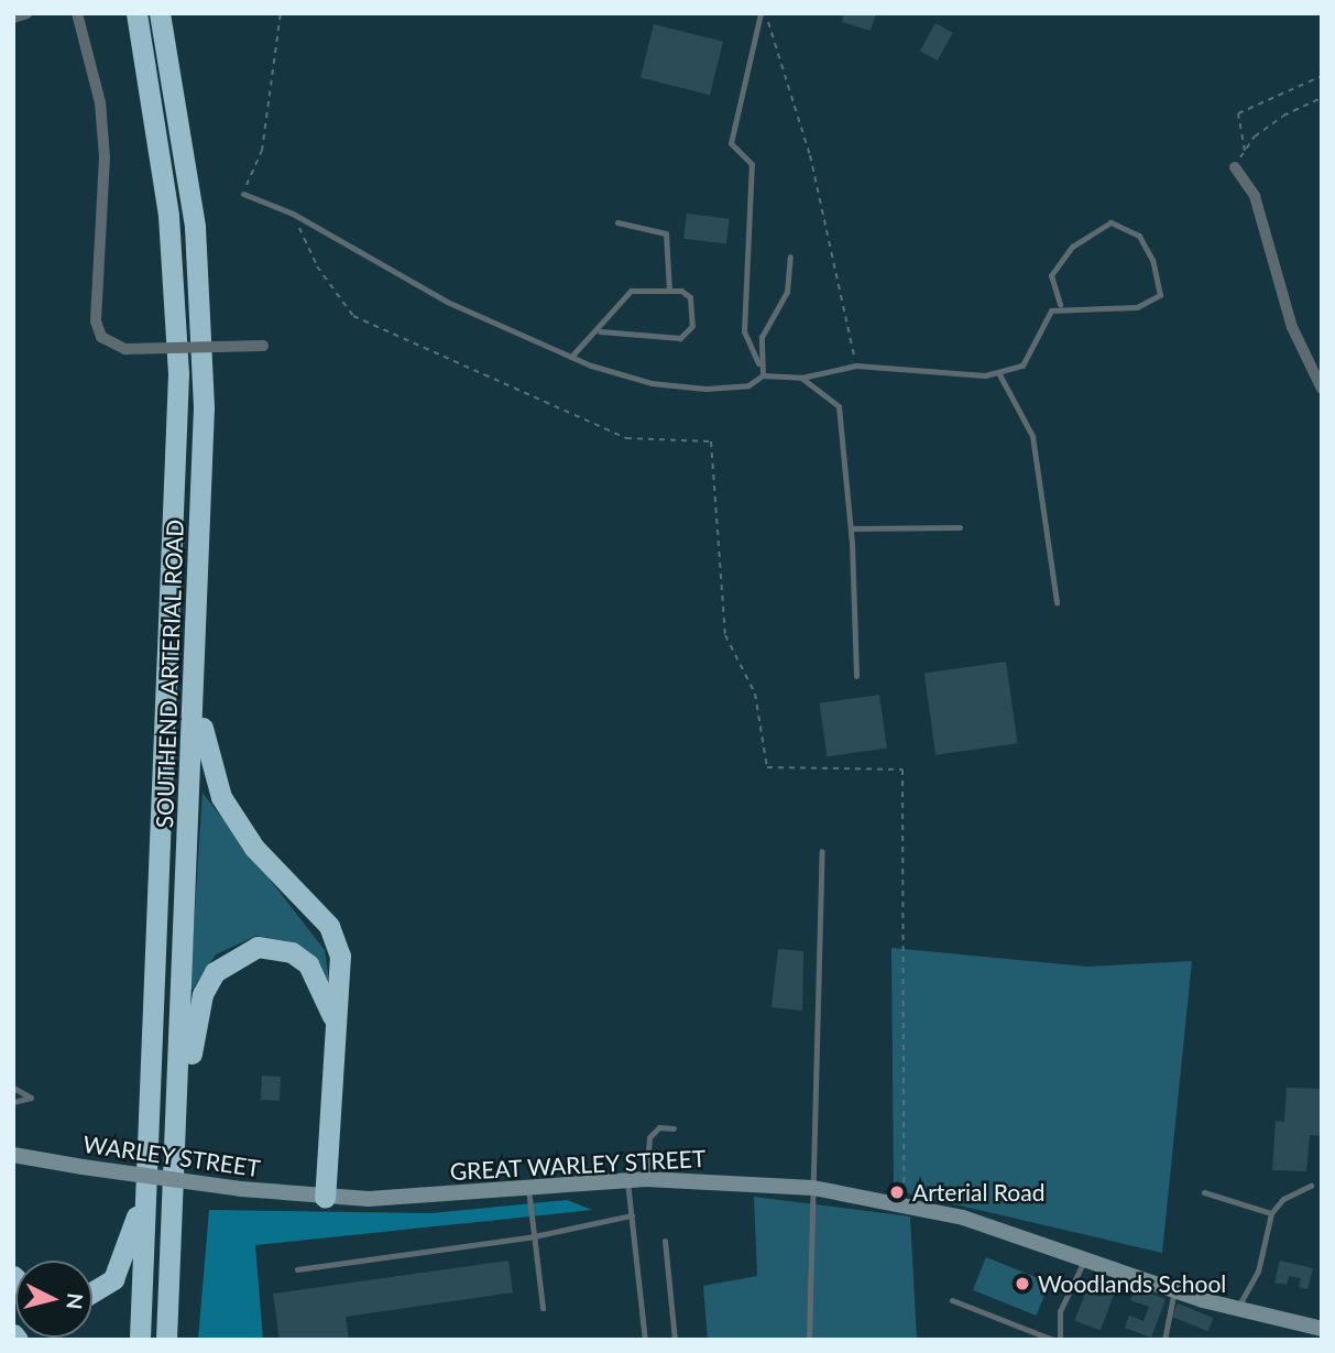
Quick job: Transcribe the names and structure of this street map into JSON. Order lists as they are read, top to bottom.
{
  "streets": {
    "highway": ["SOUTHEND ARTERIAL ROAD"],
    "main road": ["WARLEY STREET", "GREAT WARLEY STREET"]
  },
  "crossings": [
    ["WARLEY STREET", "GREAT WARLEY STREET"]
  ],
  "places": ["Arterial Road", "Woodlands School"],
  "north": "right"
}
